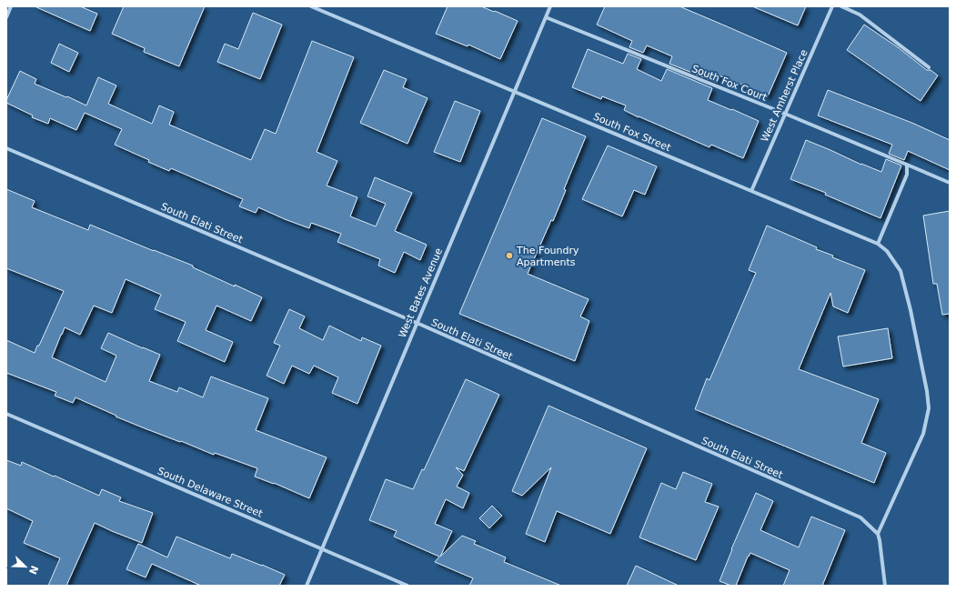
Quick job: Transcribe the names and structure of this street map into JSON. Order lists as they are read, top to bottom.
{
  "streets": {
    "street": [
      "South Fox Court",
      "West Amherst Place",
      "South Fox Street",
      "South Elati Street",
      "West Bates Avenue",
      "South Delaware Street"
    ]
  },
  "crossings": [
    ["South Fox Court", "West Amherst Place"],
    ["South Fox Court", "West Bates Avenue"],
    ["West Amherst Place", "South Fox Street"],
    ["South Fox Street", "South Elati Street"],
    ["South Fox Street", "West Bates Avenue"],
    ["South Elati Street", "West Bates Avenue"],
    ["West Bates Avenue", "South Delaware Street"]
  ],
  "places": ["The Foundry Apartments"],
  "north": "bottom right"
}
